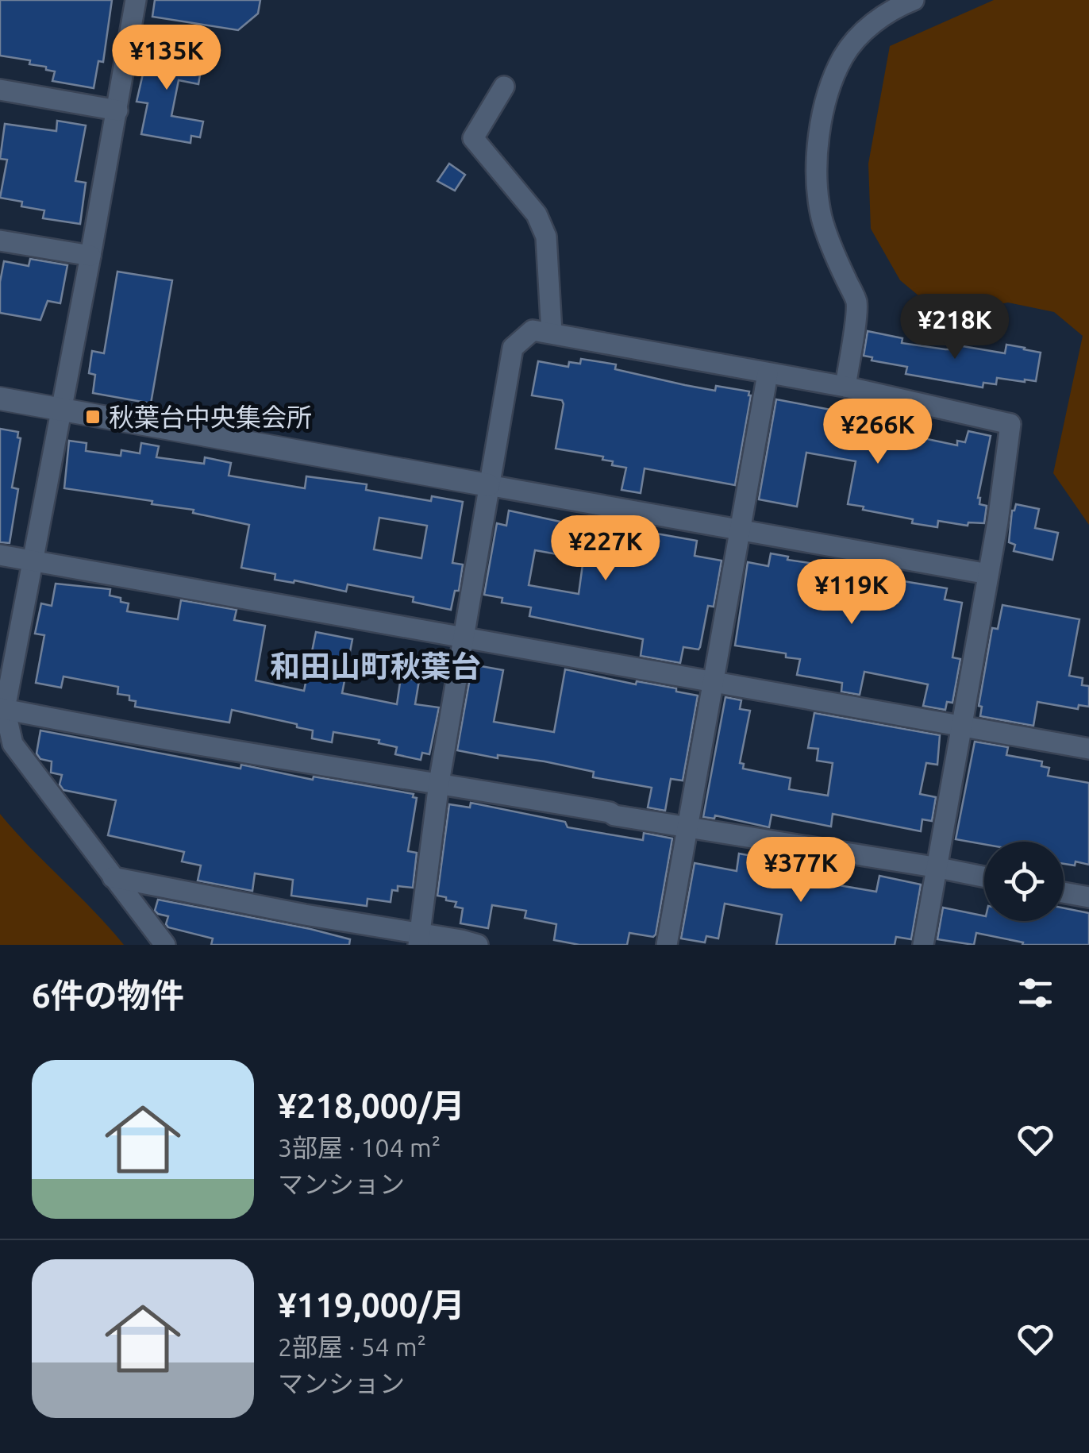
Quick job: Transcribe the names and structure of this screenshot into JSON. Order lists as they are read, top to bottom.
{
  "districts": ["和田山町秋葉台"],
  "places": {
    "transit": ["秋葉台中央集会所"]
  },
  "page": {
    "price": [
      "¥135K",
      "¥218K",
      "¥266K",
      "¥227K",
      "¥119K",
      "¥377K"
    ],
    "heading": "6件の物件",
    "list": [
      {
        "name": "¥218,000/月",
        "note": "3部屋 · 104 m² · マンション"
      },
      {
        "name": "¥119,000/月",
        "note": "2部屋 · 54 m² · マンション"
      }
    ]
  }
}
